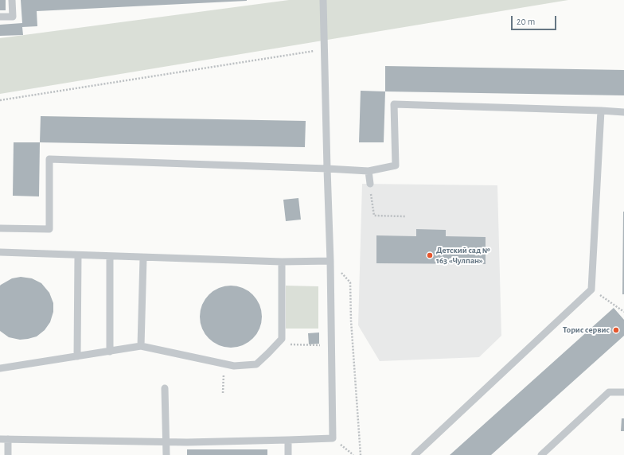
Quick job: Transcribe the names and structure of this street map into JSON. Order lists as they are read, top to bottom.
{
  "places": ["Детский сад № 163 «Чулпан»", "Торис сервис"],
  "scale_bar": "20 m"
}
